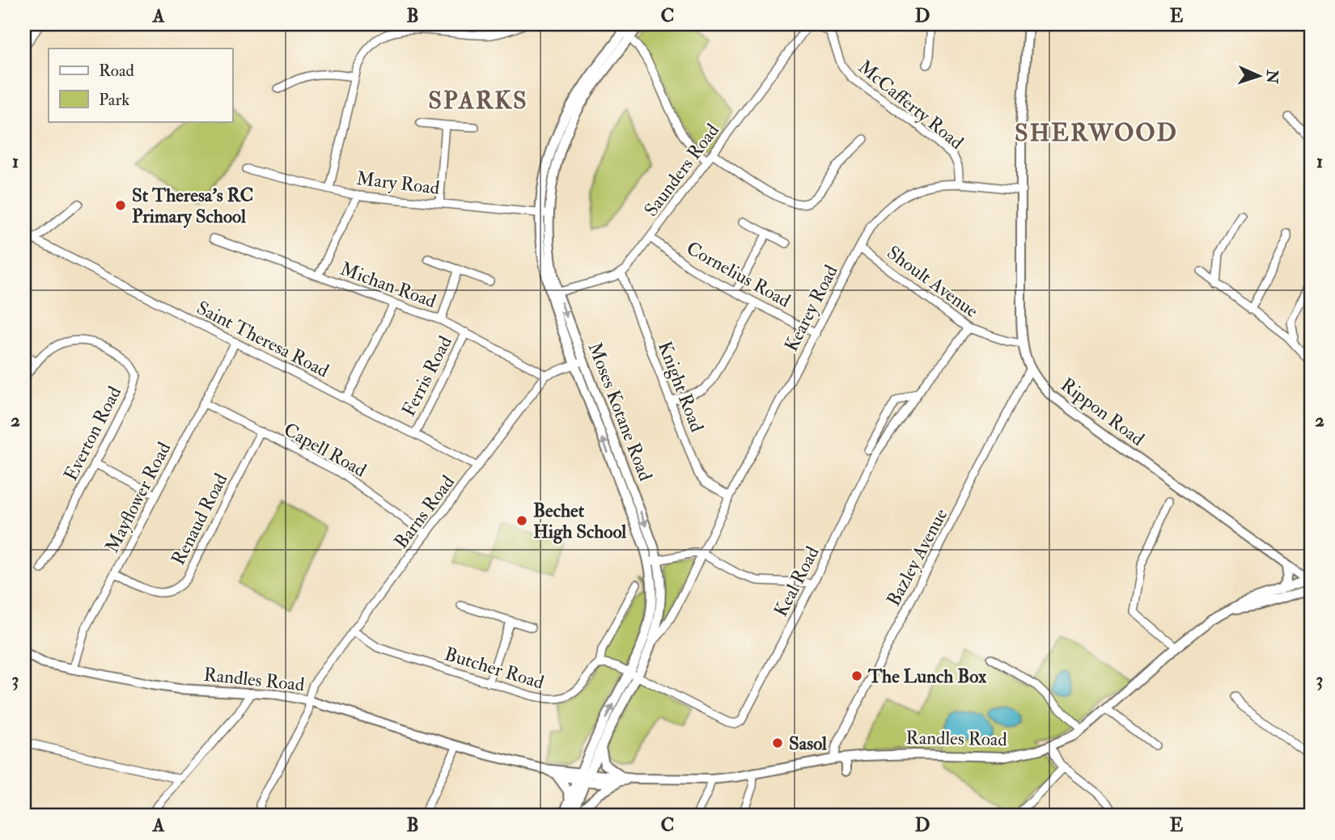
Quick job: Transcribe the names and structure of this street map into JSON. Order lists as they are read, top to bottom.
{
  "streets": {
    "street": [
      "McCafferty Road",
      "Saunders Road",
      "Mary Road",
      "Cornelius Road",
      "Shoult Avenue",
      "Michan Road",
      "Kearey Road",
      "Saint Theresa Road",
      "Ferris Road",
      "Knight Road",
      "Moses Kotane Road",
      "Rippon Road",
      "Everton Road",
      "Capell Road",
      "Mayflower Road",
      "Barns Road",
      "Renaud Road",
      "Bazley Avenue",
      "Keal Road",
      "Butcher Road",
      "Randles Road"
    ]
  },
  "crossings": [
    ["McCafferty Road", "Kearey Road"],
    ["Saunders Road", "Cornelius Road"],
    ["Saunders Road", "Knight Road"],
    ["Mary Road", "Moses Kotane Road"],
    ["Cornelius Road", "Kearey Road"],
    ["Shoult Avenue", "Kearey Road"],
    ["Shoult Avenue", "Rippon Road"],
    ["Shoult Avenue", "Keal Road"],
    ["Michan Road", "Ferris Road"],
    ["Michan Road", "Barns Road"],
    ["Kearey Road", "Knight Road"],
    ["Kearey Road", "Moses Kotane Road"],
    ["Kearey Road", "Rippon Road"],
    ["Saint Theresa Road", "Ferris Road"],
    ["Saint Theresa Road", "Mayflower Road"],
    ["Saint Theresa Road", "Barns Road"],
    ["Moses Kotane Road", "Keal Road"],
    ["Moses Kotane Road", "Randles Road"],
    ["Rippon Road", "Bazley Avenue"],
    ["Rippon Road", "Randles Road"],
    ["Capell Road", "Mayflower Road"],
    ["Capell Road", "Barns Road"],
    ["Capell Road", "Renaud Road"],
    ["Mayflower Road", "Renaud Road"],
    ["Mayflower Road", "Randles Road"],
    ["Barns Road", "Butcher Road"],
    ["Barns Road", "Randles Road"],
    ["Bazley Avenue", "Randles Road"],
    ["Keal Road", "Butcher Road"]
  ],
  "districts": ["SPARKS", "SHERWOOD"],
  "places": [
    "St Theresa's RC Primary School",
    "Bechet High School",
    "The Lunch Box",
    "Sasol"
  ],
  "legend": ["Road", "Park"],
  "north": "right",
  "grid": {
    "columns": [
      "A",
      "B",
      "C",
      "D",
      "E"
    ],
    "rows": ["1", "2", "3"]
  }
}
